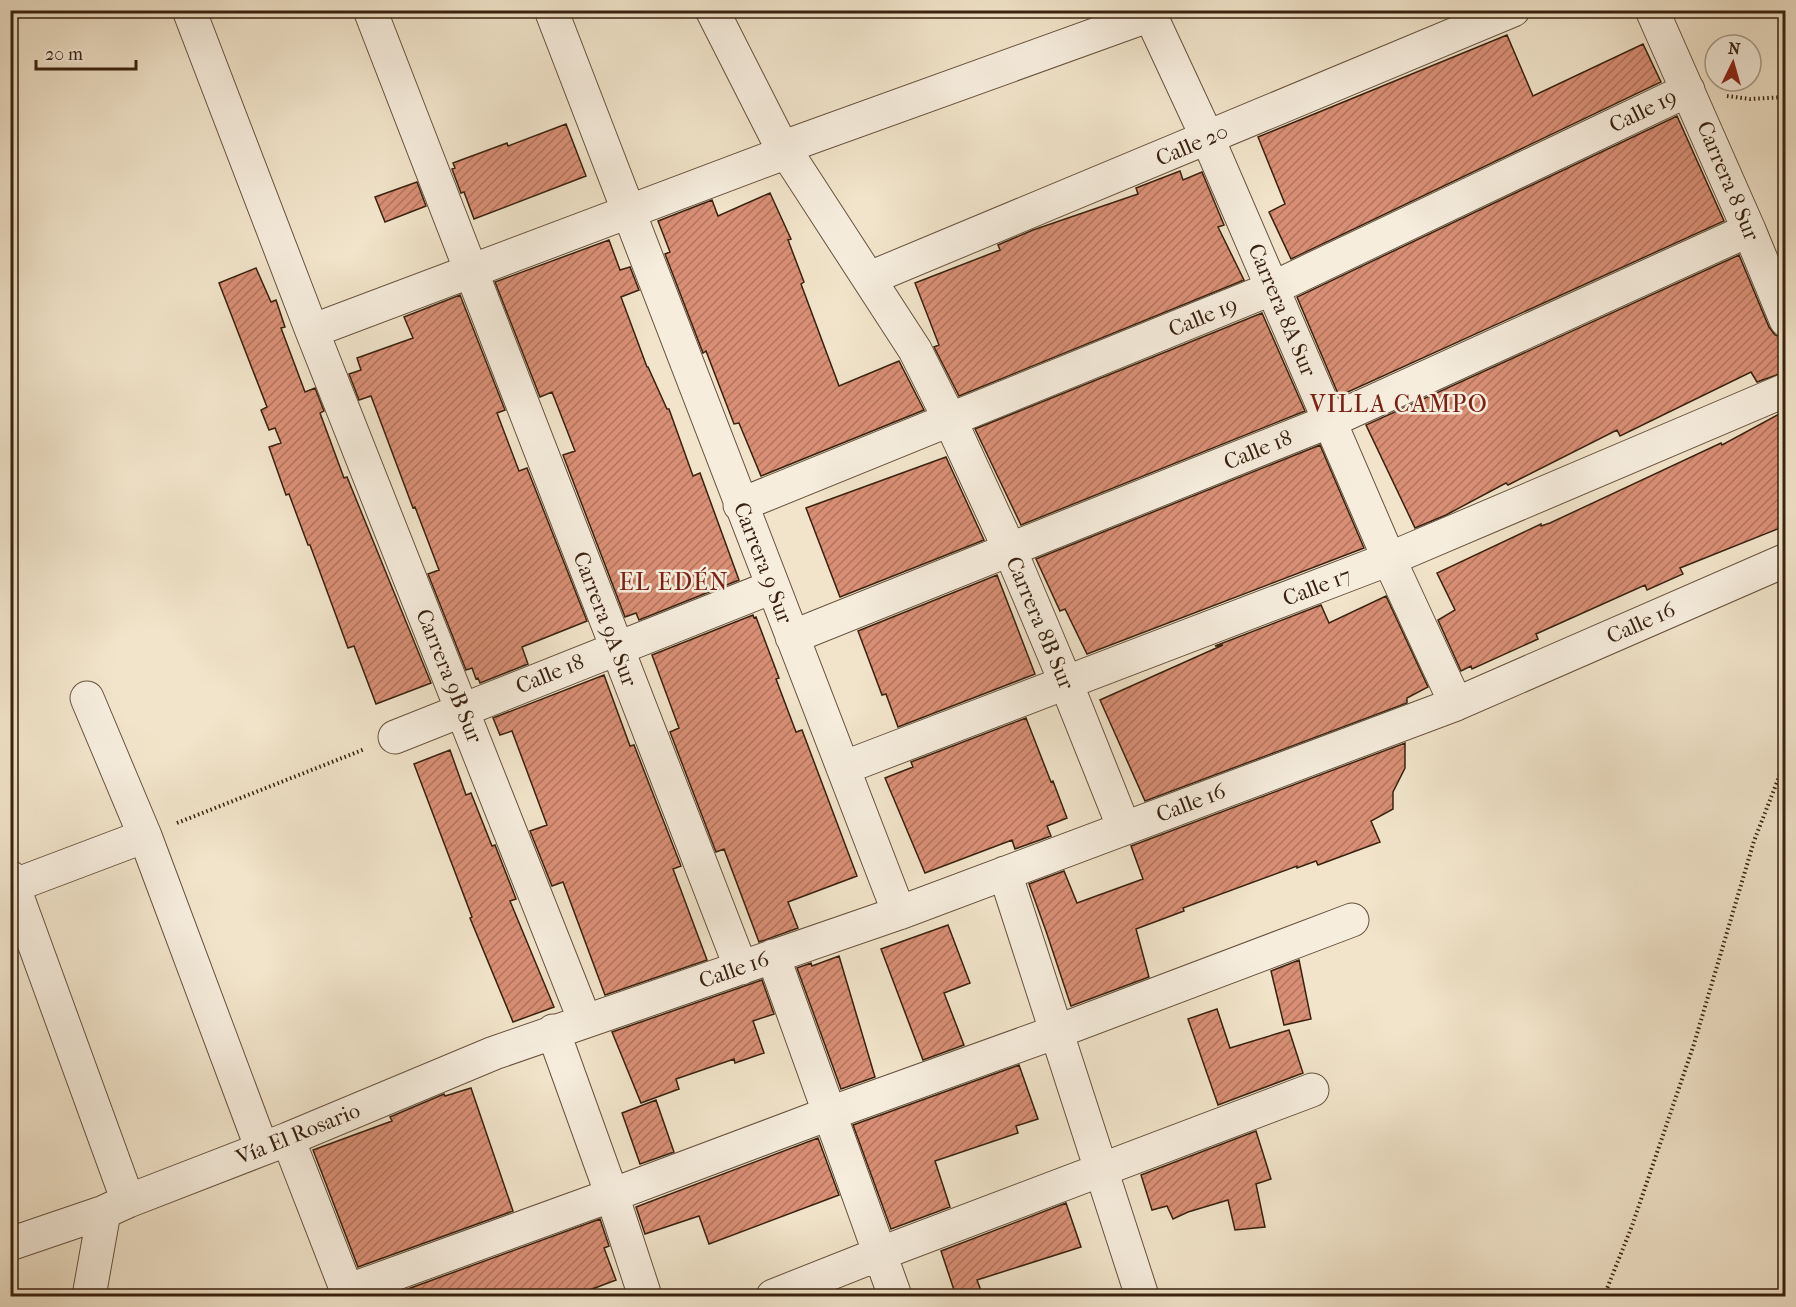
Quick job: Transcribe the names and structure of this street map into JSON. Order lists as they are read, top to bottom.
{
  "streets": {
    "street": [
      "Calle 19",
      "Calle 20",
      "Carrera 8 Sur",
      "Carrera 8A Sur",
      "Calle 18",
      "Carrera 9 Sur",
      "Calle 17",
      "Carrera 9A Sur",
      "Carrera 8B Sur",
      "Calle 16",
      "Carrera 9B Sur",
      "Vía El Rosario"
    ]
  },
  "crossings": [
    ["Calle 19", "Carrera 8 Sur"],
    ["Calle 19", "Carrera 8A Sur"],
    ["Calle 19", "Carrera 9 Sur"],
    ["Calle 19", "Carrera 8B Sur"],
    ["Calle 20", "Carrera 8A Sur"],
    ["Calle 20", "Carrera 8B Sur"],
    ["Carrera 8 Sur", "Calle 18"],
    ["Carrera 8A Sur", "Calle 18"],
    ["Carrera 8A Sur", "Calle 17"],
    ["Carrera 8A Sur", "Calle 16"],
    ["Calle 18", "Carrera 9 Sur"],
    ["Calle 18", "Carrera 9A Sur"],
    ["Calle 18", "Carrera 8B Sur"],
    ["Calle 18", "Carrera 9B Sur"],
    ["Carrera 9 Sur", "Calle 17"],
    ["Carrera 9 Sur", "Calle 16"],
    ["Calle 17", "Carrera 8B Sur"],
    ["Carrera 9A Sur", "Calle 16"],
    ["Carrera 8B Sur", "Calle 16"],
    ["Calle 16", "Carrera 9B Sur"],
    ["Calle 16", "Vía El Rosario"],
    ["Carrera 9B Sur", "Vía El Rosario"]
  ],
  "districts": ["VILLA CAMPO", "EL EDÉN"],
  "scale_bar": "20 m",
  "north": "top"
}
